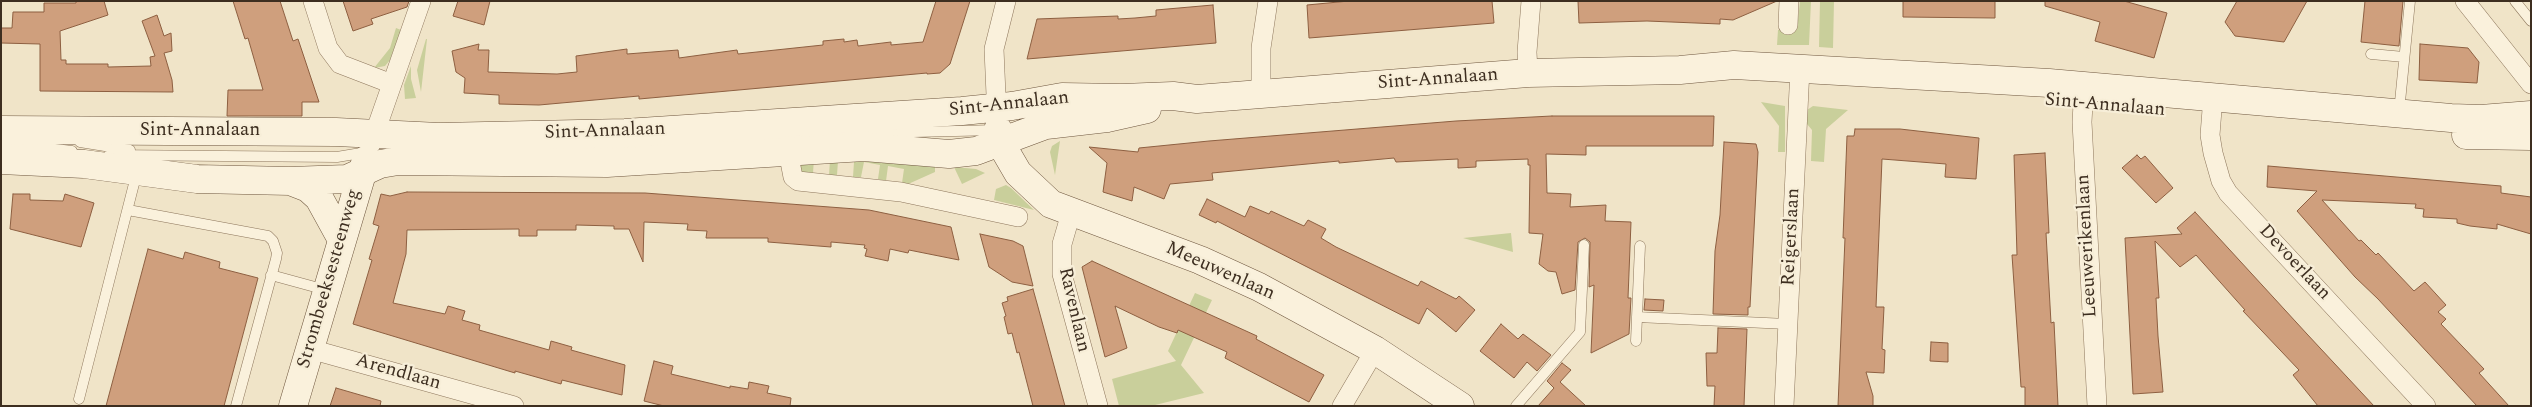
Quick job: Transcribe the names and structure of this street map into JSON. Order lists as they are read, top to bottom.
{
  "streets": {
    "main road": ["Sint-Annalaan", "Meeuwenlaan", "Strombeeksesteenweg"],
    "street": [
      "Reigerslaan",
      "Leeuwerikenlaan",
      "Devoerlaan",
      "Ravenlaan",
      "Arendlaan"
    ]
  },
  "crossings": [
    ["Sint-Annalaan", "Reigerslaan"],
    ["Sint-Annalaan", "Leeuwerikenlaan"],
    ["Sint-Annalaan", "Devoerlaan"],
    ["Sint-Annalaan", "Meeuwenlaan"],
    ["Sint-Annalaan", "Strombeeksesteenweg"],
    ["Meeuwenlaan", "Ravenlaan"],
    ["Strombeeksesteenweg", "Arendlaan"]
  ]
}
